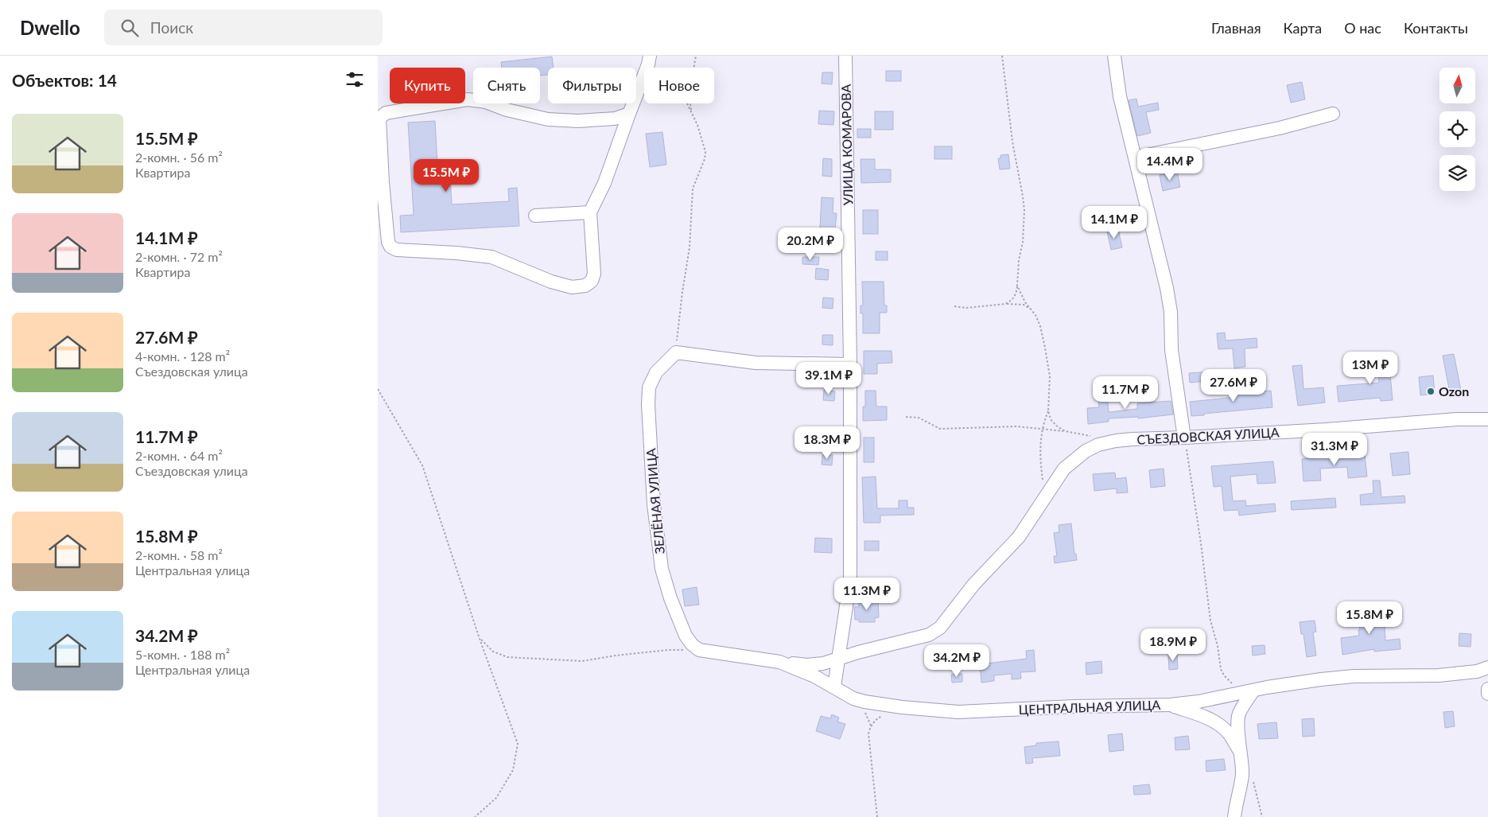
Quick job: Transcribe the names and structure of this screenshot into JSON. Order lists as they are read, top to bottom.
{
  "streets": {
    "street": [
      "УЛИЦА КОМАРОВА",
      "СЪЕЗДОВСКАЯ УЛИЦА",
      "ЗЕЛЁНАЯ УЛИЦА",
      "ЦЕНТРАЛЬНАЯ УЛИЦА"
    ]
  },
  "crossings": [
    ["УЛИЦА КОМАРОВА", "СЪЕЗДОВСКАЯ УЛИЦА"],
    ["УЛИЦА КОМАРОВА", "ЦЕНТРАЛЬНАЯ УЛИЦА"],
    ["СЪЕЗДОВСКАЯ УЛИЦА", "ЦЕНТРАЛЬНАЯ УЛИЦА"],
    ["ЗЕЛЁНАЯ УЛИЦА", "ЦЕНТРАЛЬНАЯ УЛИЦА"]
  ],
  "places": ["Ozon"],
  "north": "top",
  "page": {
    "header": "Dwello",
    "search": "Поиск",
    "nav": [
      "Главная",
      "Карта",
      "О нас",
      "Контакты"
    ],
    "heading": "Объектов: 14",
    "chip": [
      "Купить",
      "Снять",
      "Фильтры",
      "Новое"
    ],
    "list": [
      {
        "name": "15.5M ₽",
        "note": "2-комн. · 56 m² · Квартира"
      },
      {
        "name": "14.1M ₽",
        "note": "2-комн. · 72 m² · Квартира"
      },
      {
        "name": "27.6M ₽",
        "note": "4-комн. · 128 m² · Съездовская улица"
      },
      {
        "name": "11.7M ₽",
        "note": "2-комн. · 64 m² · Съездовская улица"
      },
      {
        "name": "15.8M ₽",
        "note": "2-комн. · 58 m² · Центральная улица"
      },
      {
        "name": "34.2M ₽",
        "note": "5-комн. · 188 m² · Центральная улица"
      }
    ],
    "price": [
      "14.4M ₽",
      "15.5M ₽",
      "14.1M ₽",
      "20.2M ₽",
      "13M ₽",
      "39.1M ₽",
      "27.6M ₽",
      "11.7M ₽",
      "18.3M ₽",
      "31.3M ₽",
      "11.3M ₽",
      "15.8M ₽",
      "18.9M ₽",
      "34.2M ₽"
    ]
  }
}
